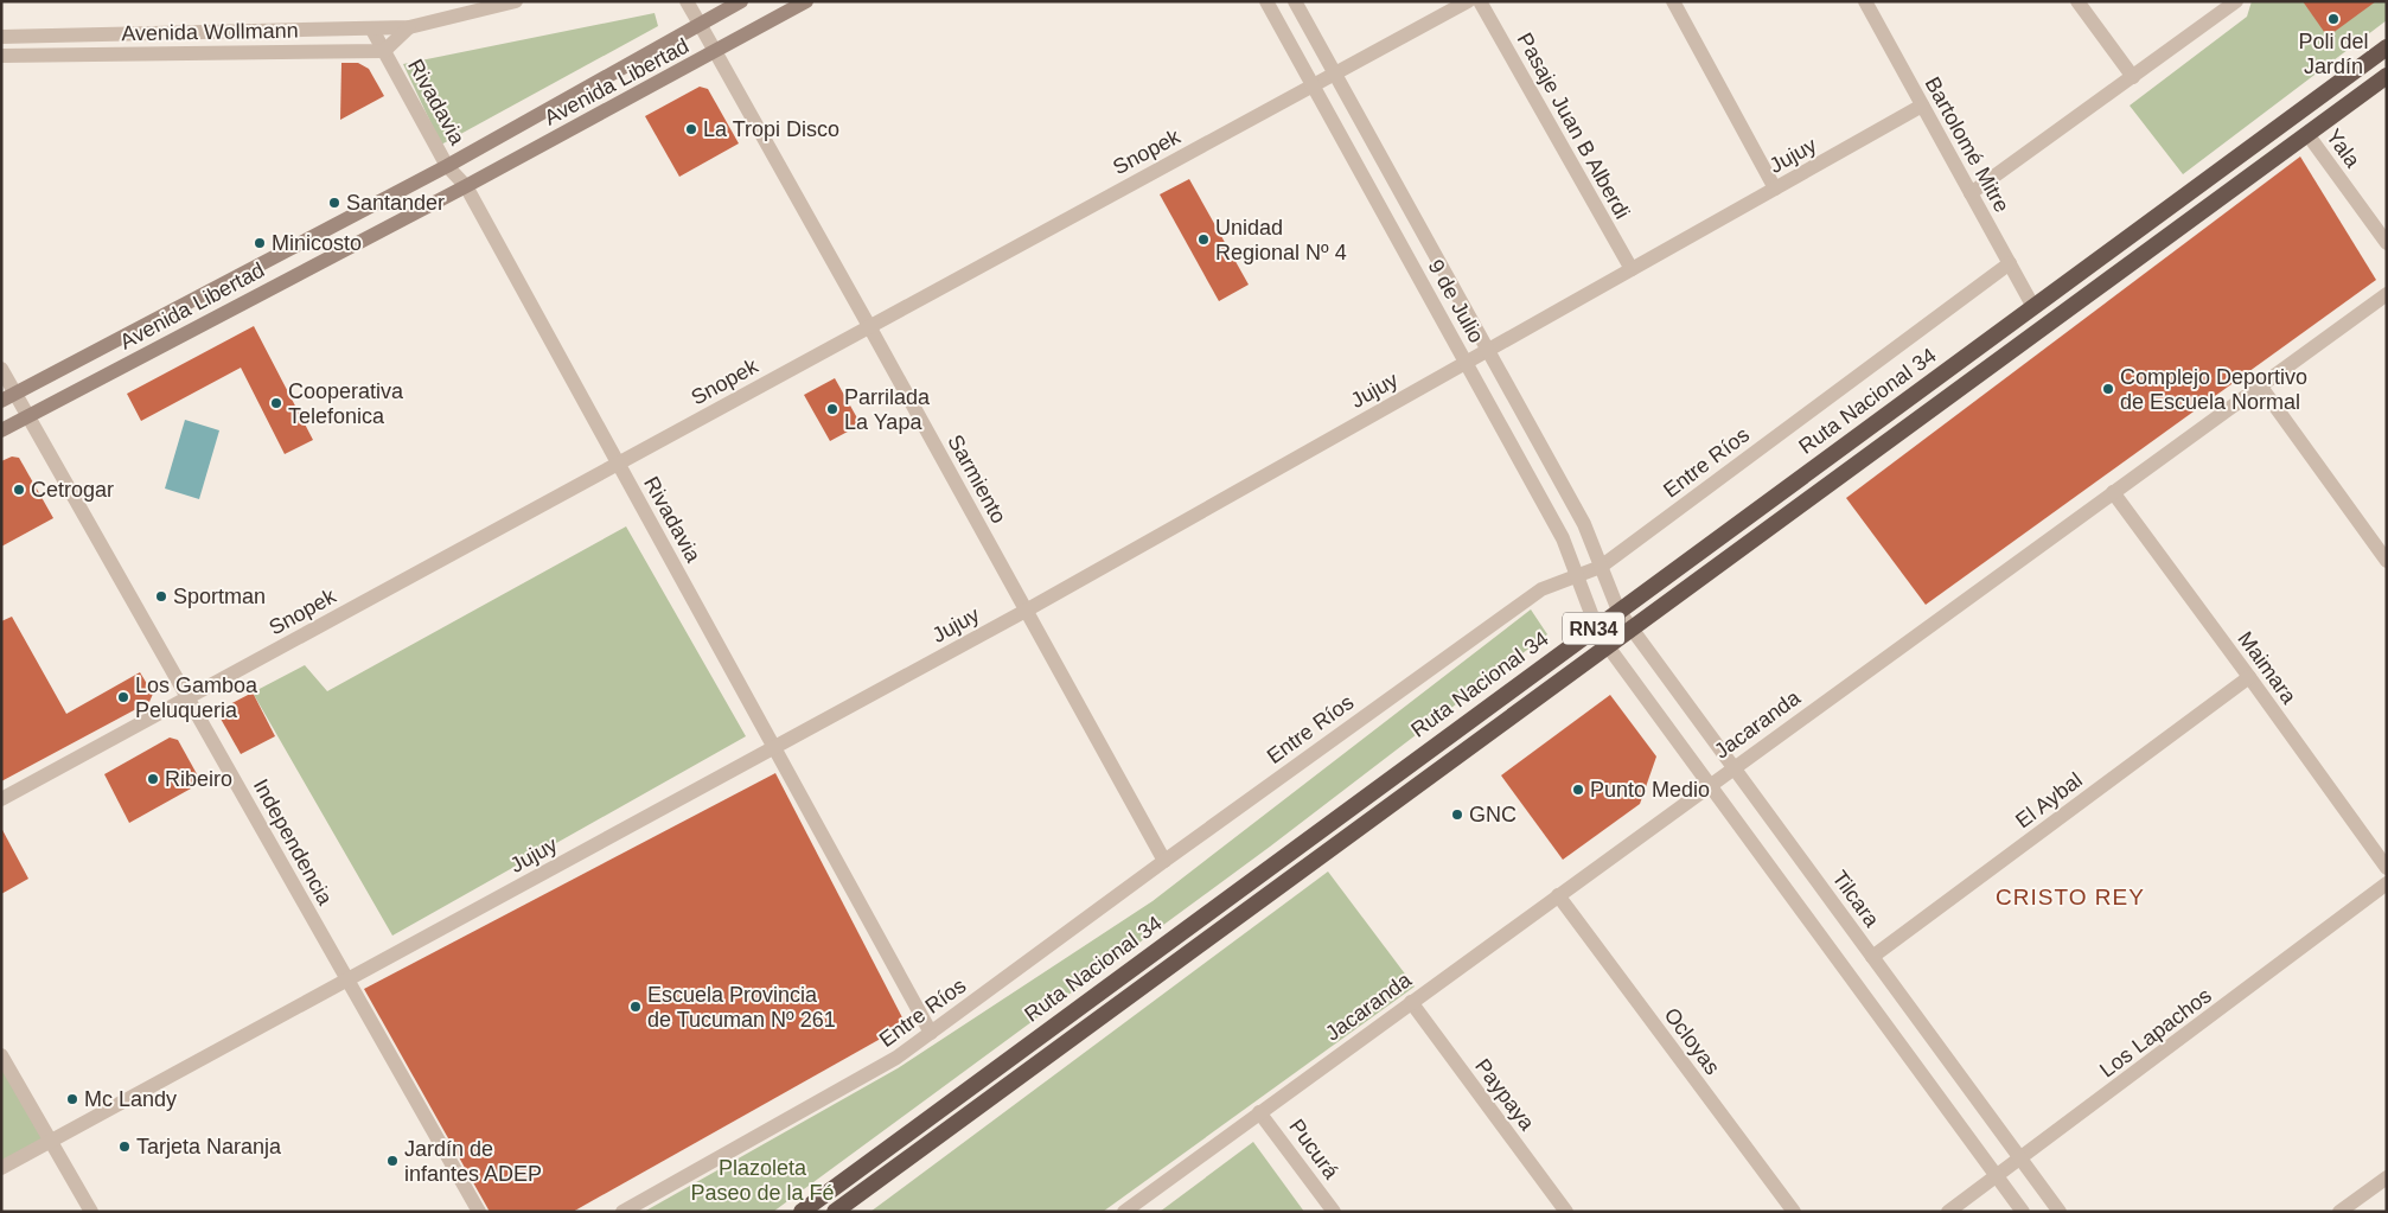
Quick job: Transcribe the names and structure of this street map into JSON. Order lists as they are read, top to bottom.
{
  "streets": {
    "highway": ["Ruta Nacional 34", "RN34"],
    "main road": ["Avenida Libertad"],
    "street": [
      "Avenida Wollmann",
      "Rivadavia",
      "Pasaje Juan B Alberdi",
      "Bartolomé Mitre",
      "Yala",
      "Snopek",
      "Jujuy",
      "9 de Julio",
      "Entre Ríos",
      "Sarmiento",
      "Maimara",
      "Jacaranda",
      "El Aybal",
      "Independencia",
      "Tilcara",
      "Los Lapachos",
      "Ocloyas",
      "Paypaya",
      "Pucurá"
    ]
  },
  "crossings": [
    ["Avenida Wollmann", "Rivadavia"],
    ["Avenida Libertad", "Rivadavia"],
    ["Avenida Libertad", "Sarmiento"],
    ["Avenida Libertad", "Independencia"],
    ["Rivadavia", "Snopek"],
    ["Rivadavia", "Jujuy"],
    ["Rivadavia", "Entre Ríos"],
    ["Pasaje Juan B Alberdi", "Jujuy"],
    ["Bartolomé Mitre", "Jujuy"],
    ["Bartolomé Mitre", "Ruta Nacional 34"],
    ["Bartolomé Mitre", "Entre Ríos"],
    ["Yala", "Ruta Nacional 34"],
    ["Snopek", "9 de Julio"],
    ["Snopek", "Sarmiento"],
    ["Snopek", "Independencia"],
    ["Jujuy", "9 de Julio"],
    ["Jujuy", "Sarmiento"],
    ["Jujuy", "Independencia"],
    ["9 de Julio", "Ruta Nacional 34"],
    ["9 de Julio", "Entre Ríos"],
    ["9 de Julio", "Tilcara"],
    ["Ruta Nacional 34", "Tilcara"],
    ["Entre Ríos", "Sarmiento"],
    ["Maimara", "Jacaranda"],
    ["Maimara", "El Aybal"],
    ["Jacaranda", "Tilcara"],
    ["Jacaranda", "Ocloyas"],
    ["Jacaranda", "Paypaya"],
    ["Jacaranda", "Pucurá"],
    ["El Aybal", "Tilcara"],
    ["Tilcara", "Los Lapachos"]
  ],
  "districts": ["CRISTO REY"],
  "parks": ["Plazoleta Paseo de la Fé"],
  "places": [
    "Poli del Jardín",
    "La Tropi Disco",
    "Santander",
    "Unidad Regional Nº 4",
    "Minicosto",
    "Complejo Deportivo de Escuela Normal",
    "Cooperativa Telefonica",
    "Parrilada La Yapa",
    "Cetrogar",
    "Sportman",
    "Los Gamboa Peluqueria",
    "Ribeiro",
    "Punto Medio",
    "GNC",
    "Escuela Provincia de Tucuman Nº 261",
    "Mc Landy",
    "Tarjeta Naranja",
    "Jardín de infantes ADEP"
  ]
}
